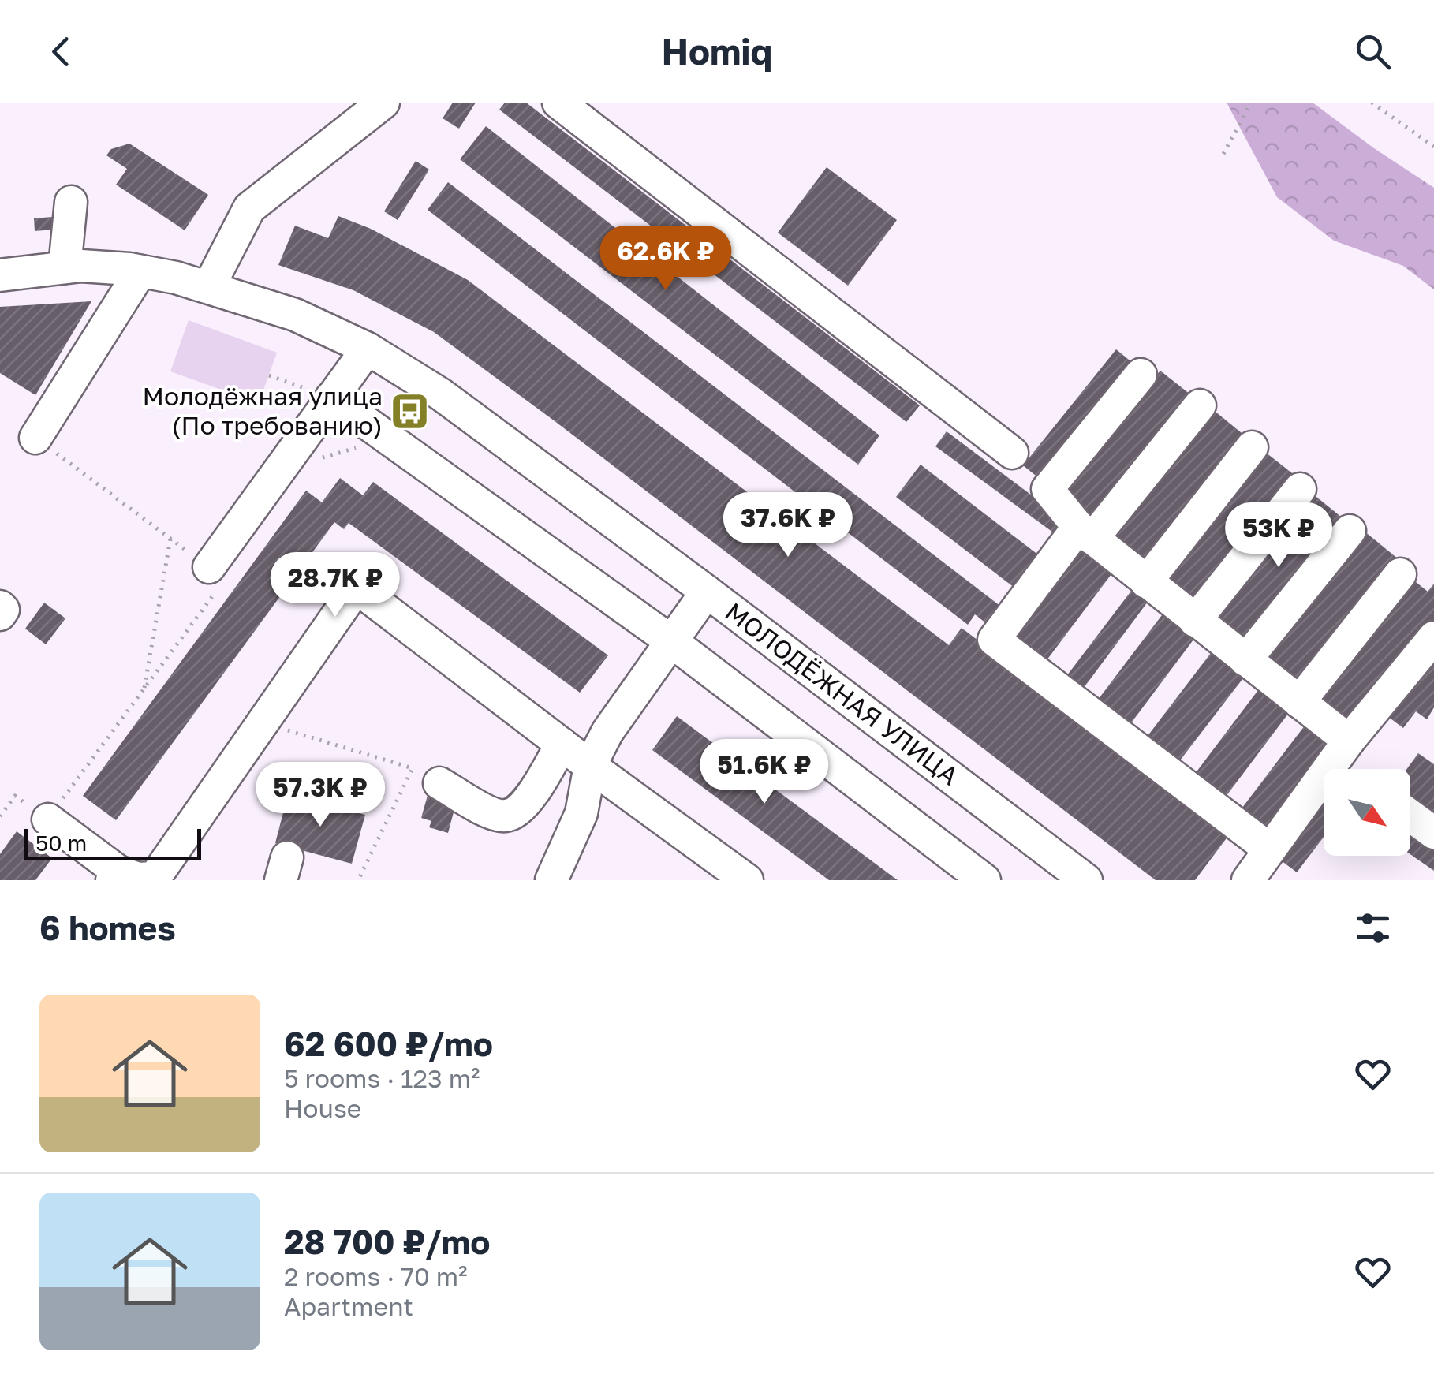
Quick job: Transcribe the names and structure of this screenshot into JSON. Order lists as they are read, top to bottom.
{
  "streets": {
    "street": ["МОЛОДЁЖНАЯ УЛИЦА"]
  },
  "places": {
    "bus stop": ["Молодёжная улица (По требованию)"]
  },
  "scale_bar": "50 m",
  "north": "bottom right",
  "page": {
    "header": "Homiq",
    "price": [
      "62.6K ₽",
      "37.6K ₽",
      "53K ₽",
      "28.7K ₽",
      "51.6K ₽",
      "57.3K ₽"
    ],
    "scale": "50 m",
    "heading": "6 homes",
    "list": [
      {
        "name": "62 600 ₽/mo",
        "note": "5 rooms · 123 m² · House"
      },
      {
        "name": "28 700 ₽/mo",
        "note": "2 rooms · 70 m² · Apartment"
      }
    ]
  }
}
